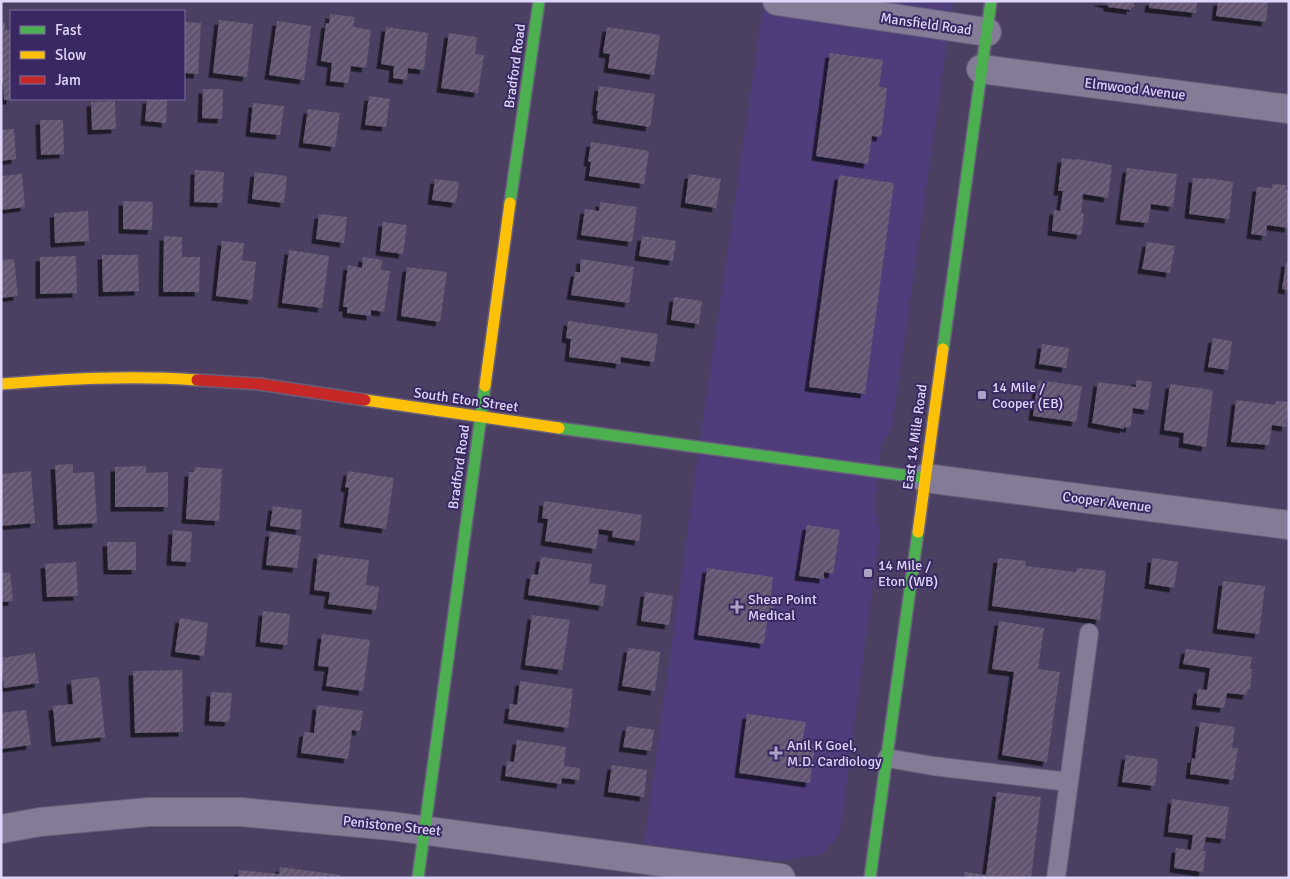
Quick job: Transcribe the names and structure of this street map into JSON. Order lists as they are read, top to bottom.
{
  "streets": {
    "street": [
      "Mansfield Road",
      "Bradford Road",
      "Elmwood Avenue",
      "South Eton Street",
      "East 14 Mile Road",
      "Cooper Avenue",
      "Penistone Street"
    ]
  },
  "crossings": [
    ["Mansfield Road", "East 14 Mile Road"],
    ["Bradford Road", "South Eton Street"],
    ["Bradford Road", "Penistone Street"],
    ["Elmwood Avenue", "East 14 Mile Road"],
    ["South Eton Street", "East 14 Mile Road"],
    ["South Eton Street", "Cooper Avenue"],
    ["East 14 Mile Road", "Cooper Avenue"]
  ],
  "places": {
    "transit": ["14 Mile / Cooper (EB)", "14 Mile / Eton (WB)"],
    "health": ["Shear Point Medical", "Anil K Goel, M.D. Cardiology"]
  },
  "legend": ["Fast", "Slow", "Jam"]
}
